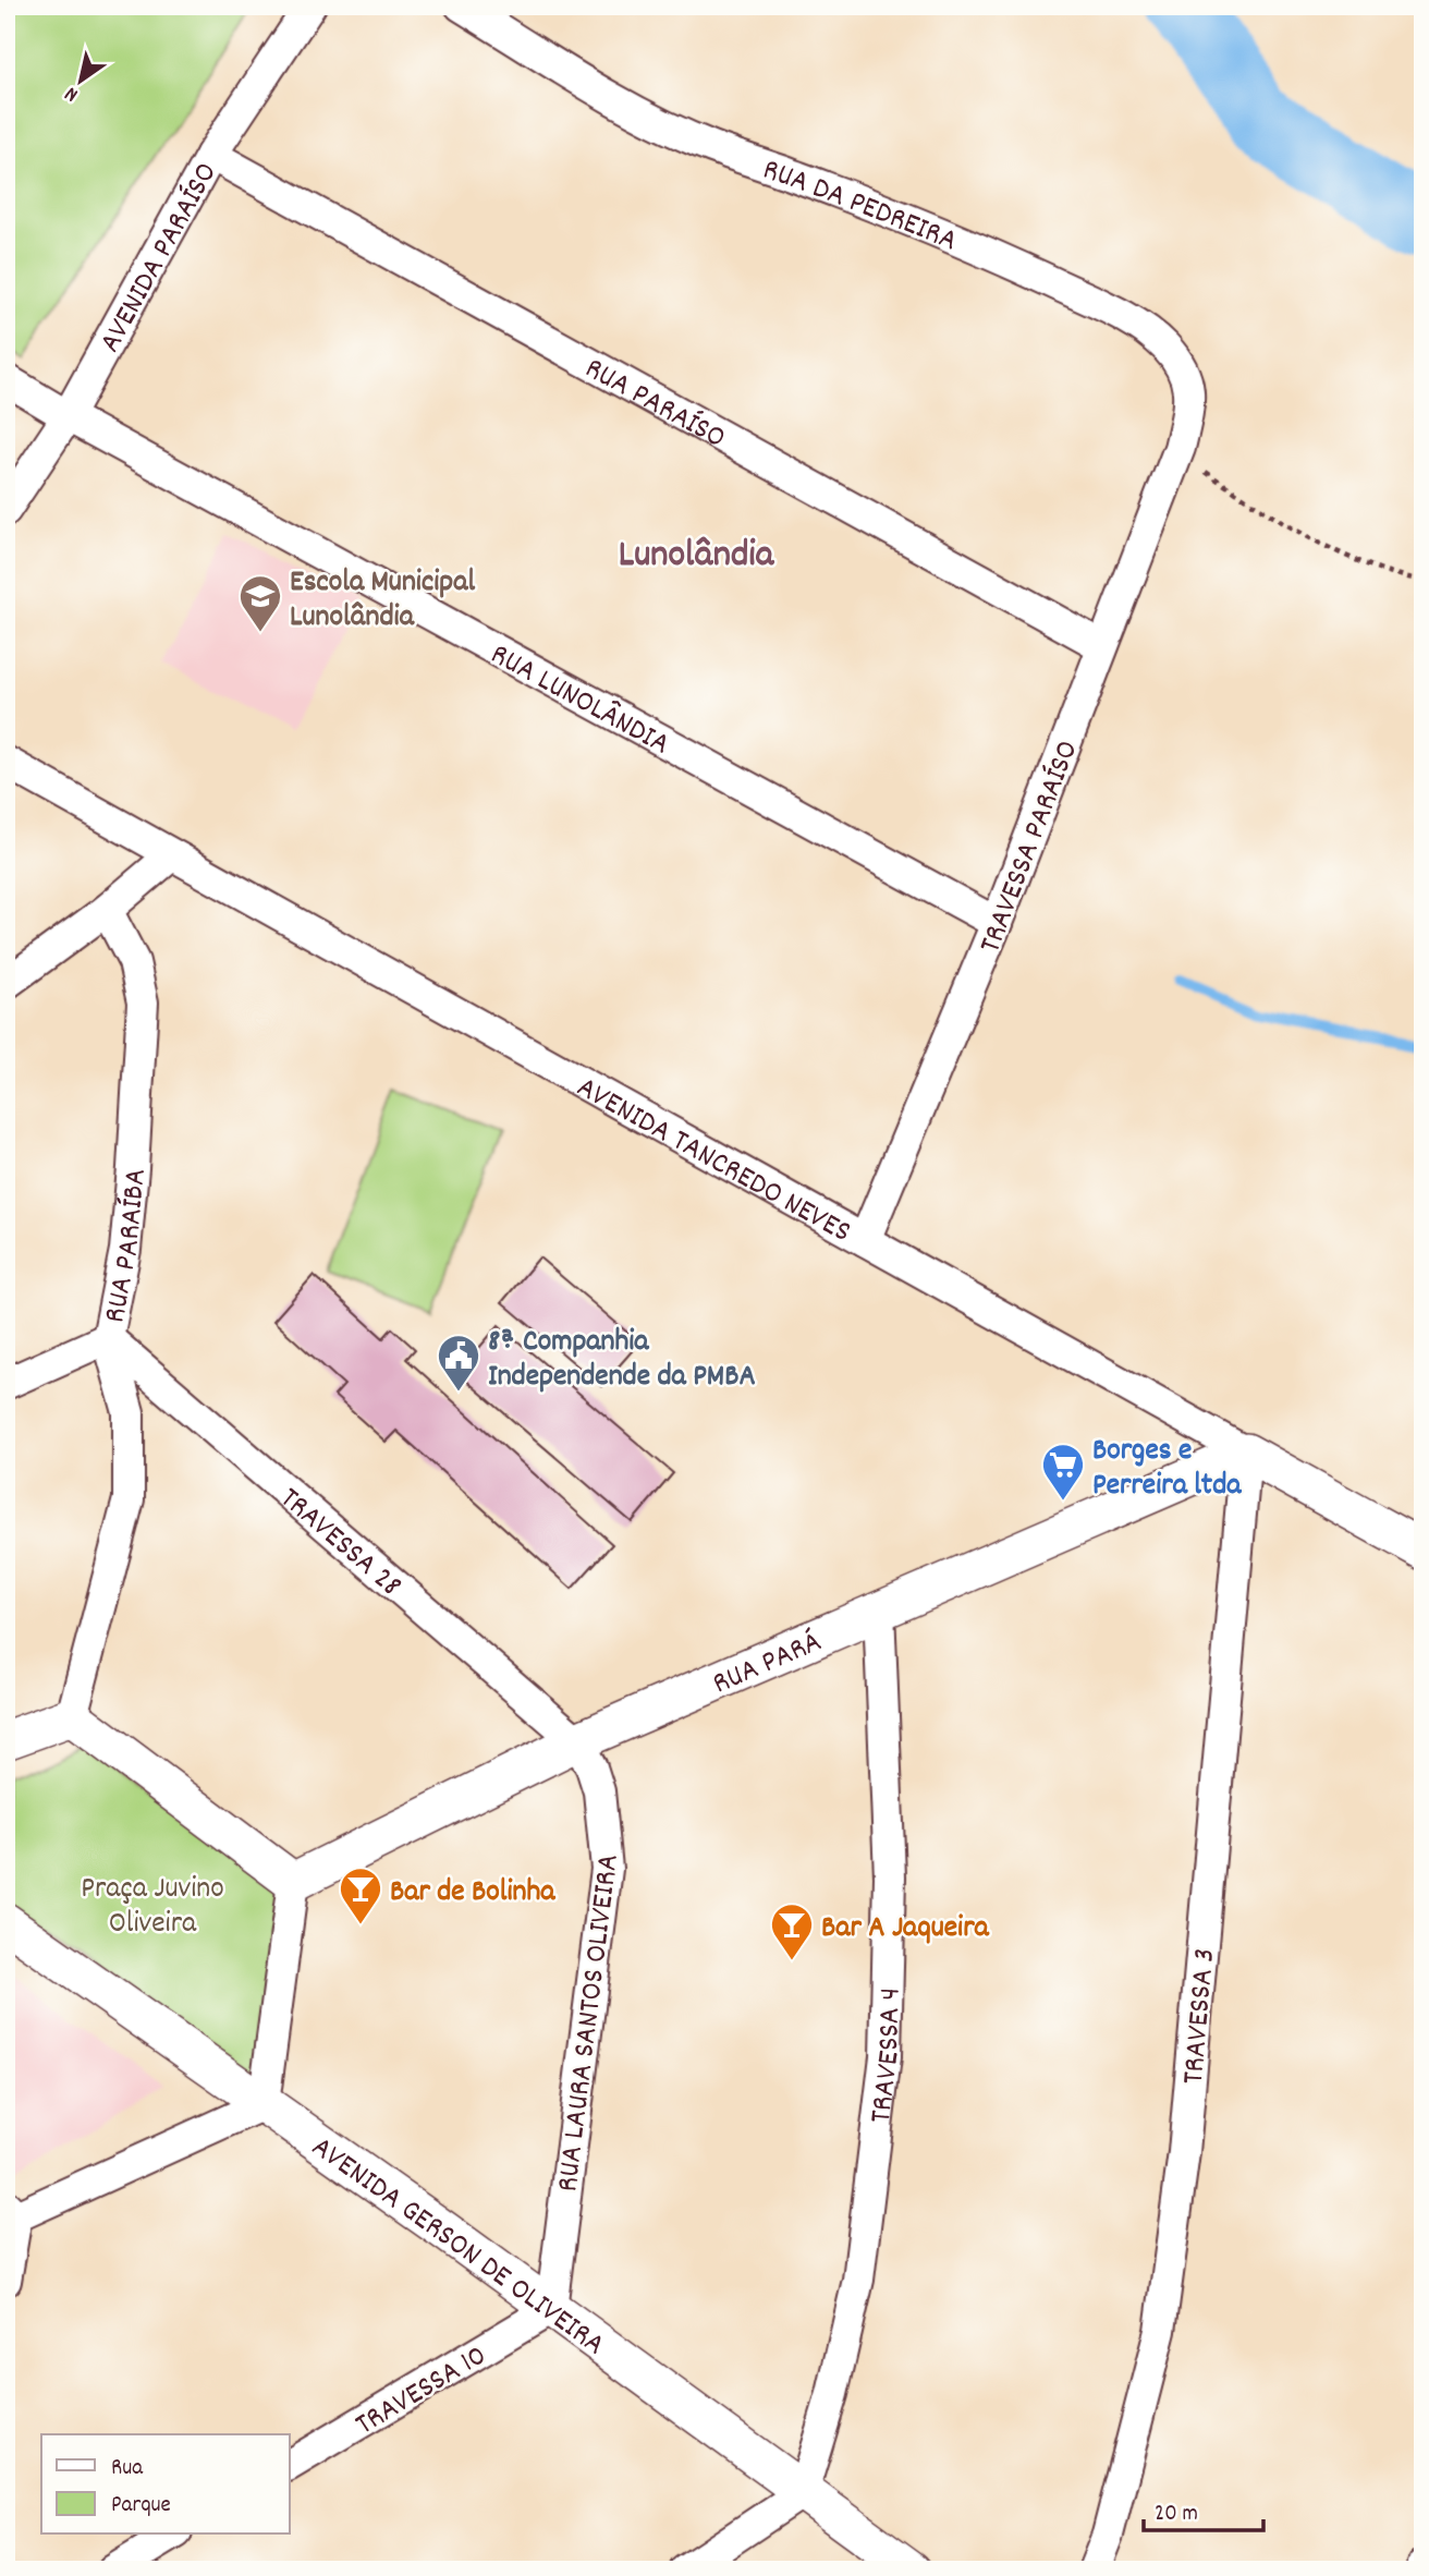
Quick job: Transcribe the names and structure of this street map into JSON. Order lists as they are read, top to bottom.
{
  "streets": {
    "street": [
      "RUA DA PEDREIRA",
      "AVENIDA PARAÍSO",
      "RUA PARAÍSO",
      "RUA LUNOLÂNDIA",
      "TRAVESSA PARAÍSO",
      "AVENIDA TANCREDO NEVES",
      "RUA PARAÍBA",
      "TRAVESSA 28",
      "RUA PARÁ",
      "TRAVESSA 3",
      "RUA LAURA SANTOS OLIVEIRA",
      "TRAVESSA 4",
      "AVENIDA GERSON DE OLIVEIRA",
      "TRAVESSA 10"
    ]
  },
  "crossings": [
    ["RUA DA PEDREIRA", "TRAVESSA PARAÍSO"],
    ["AVENIDA PARAÍSO", "RUA PARAÍSO"],
    ["AVENIDA PARAÍSO", "RUA LUNOLÂNDIA"],
    ["RUA PARAÍSO", "TRAVESSA PARAÍSO"],
    ["RUA LUNOLÂNDIA", "TRAVESSA PARAÍSO"],
    ["TRAVESSA PARAÍSO", "AVENIDA TANCREDO NEVES"],
    ["AVENIDA TANCREDO NEVES", "RUA PARÁ"],
    ["AVENIDA TANCREDO NEVES", "TRAVESSA 3"],
    ["RUA PARAÍBA", "TRAVESSA 28"],
    ["TRAVESSA 28", "RUA PARÁ"],
    ["TRAVESSA 28", "RUA LAURA SANTOS OLIVEIRA"],
    ["RUA PARÁ", "TRAVESSA 3"],
    ["RUA PARÁ", "RUA LAURA SANTOS OLIVEIRA"],
    ["RUA PARÁ", "TRAVESSA 4"],
    ["RUA LAURA SANTOS OLIVEIRA", "AVENIDA GERSON DE OLIVEIRA"],
    ["RUA LAURA SANTOS OLIVEIRA", "TRAVESSA 10"],
    ["TRAVESSA 4", "AVENIDA GERSON DE OLIVEIRA"],
    ["AVENIDA GERSON DE OLIVEIRA", "TRAVESSA 10"]
  ],
  "districts": ["Lunolândia"],
  "parks": ["Praça Juvino Oliveira"],
  "places": {
    "school or university": ["Escola Municipal Lunolândia"],
    "public building": ["8ª Companhia Independende da PMBA"],
    "supermarket": ["Borges e Perreira ltda"],
    "bar": ["Bar de Bolinha", "Bar A Jaqueira"]
  },
  "legend": ["Rua", "Parque"],
  "scale_bar": "20 m",
  "north": "bottom left"
}
